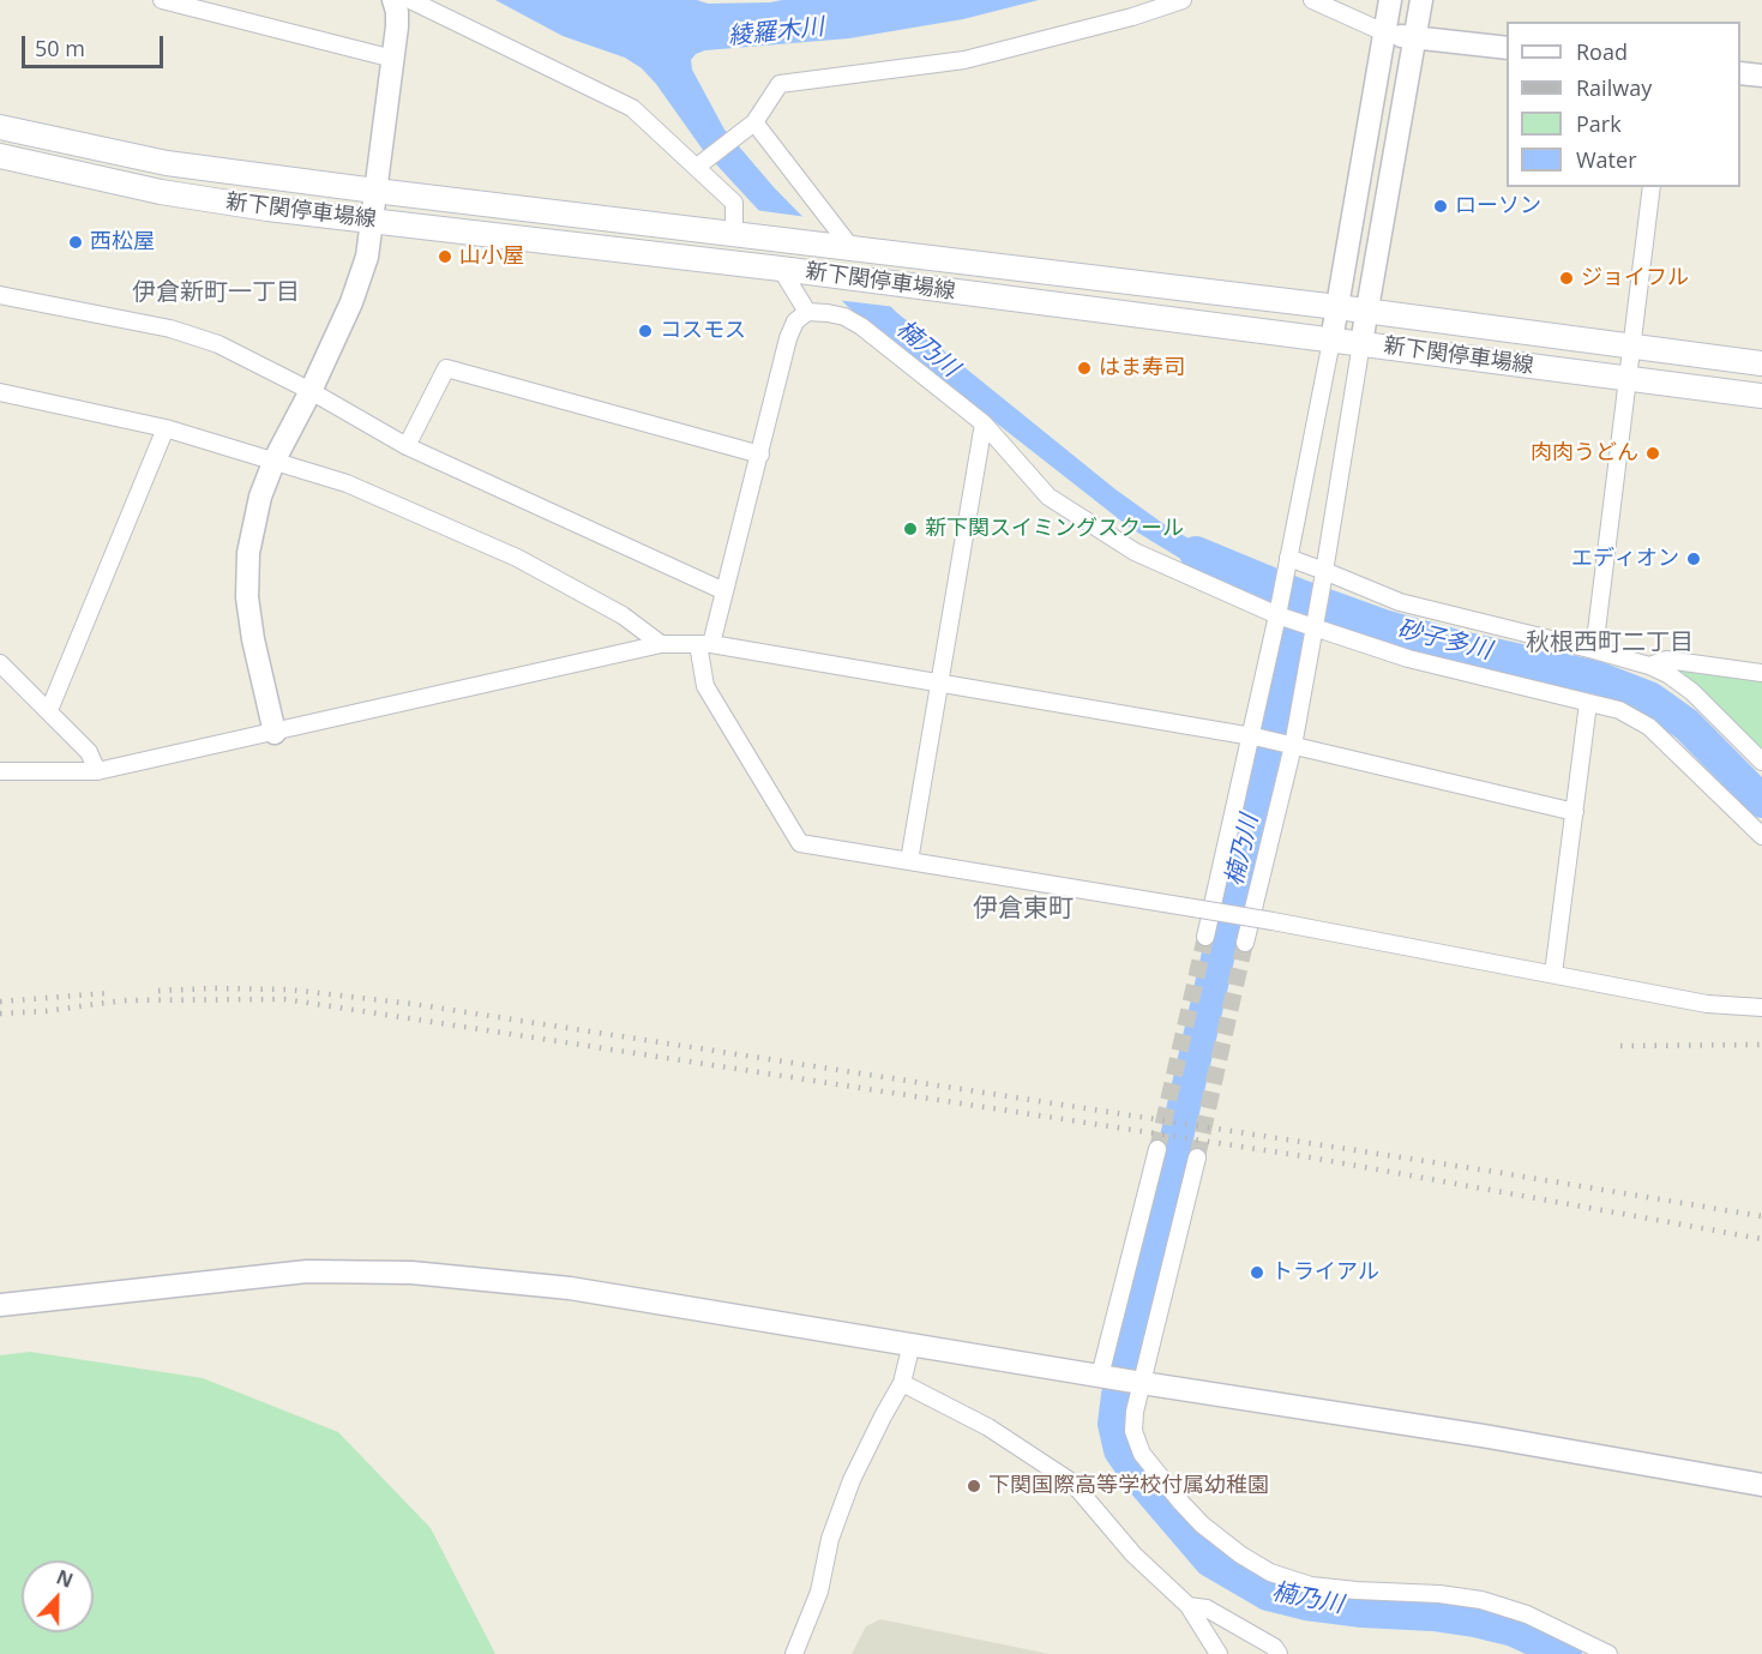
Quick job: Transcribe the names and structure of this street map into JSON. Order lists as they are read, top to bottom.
{
  "streets": {
    "main road": ["新下関停車場線"]
  },
  "districts": ["伊倉新町一丁目", "秋根西町二丁目", "伊倉東町"],
  "water": ["綾羅木川", "楠乃川", "砂子多川"],
  "places": [
    "ローソン",
    "西松屋",
    "山小屋",
    "ジョイフル",
    "コスモス",
    "はま寿司",
    "肉肉うどん",
    "新下関スイミングスクール",
    "エディオン",
    "トライアル",
    "下関国際高等学校付属幼稚園"
  ],
  "legend": [
    "Road",
    "Railway",
    "Park",
    "Water"
  ],
  "scale_bar": "50 m",
  "north": "top"
}
